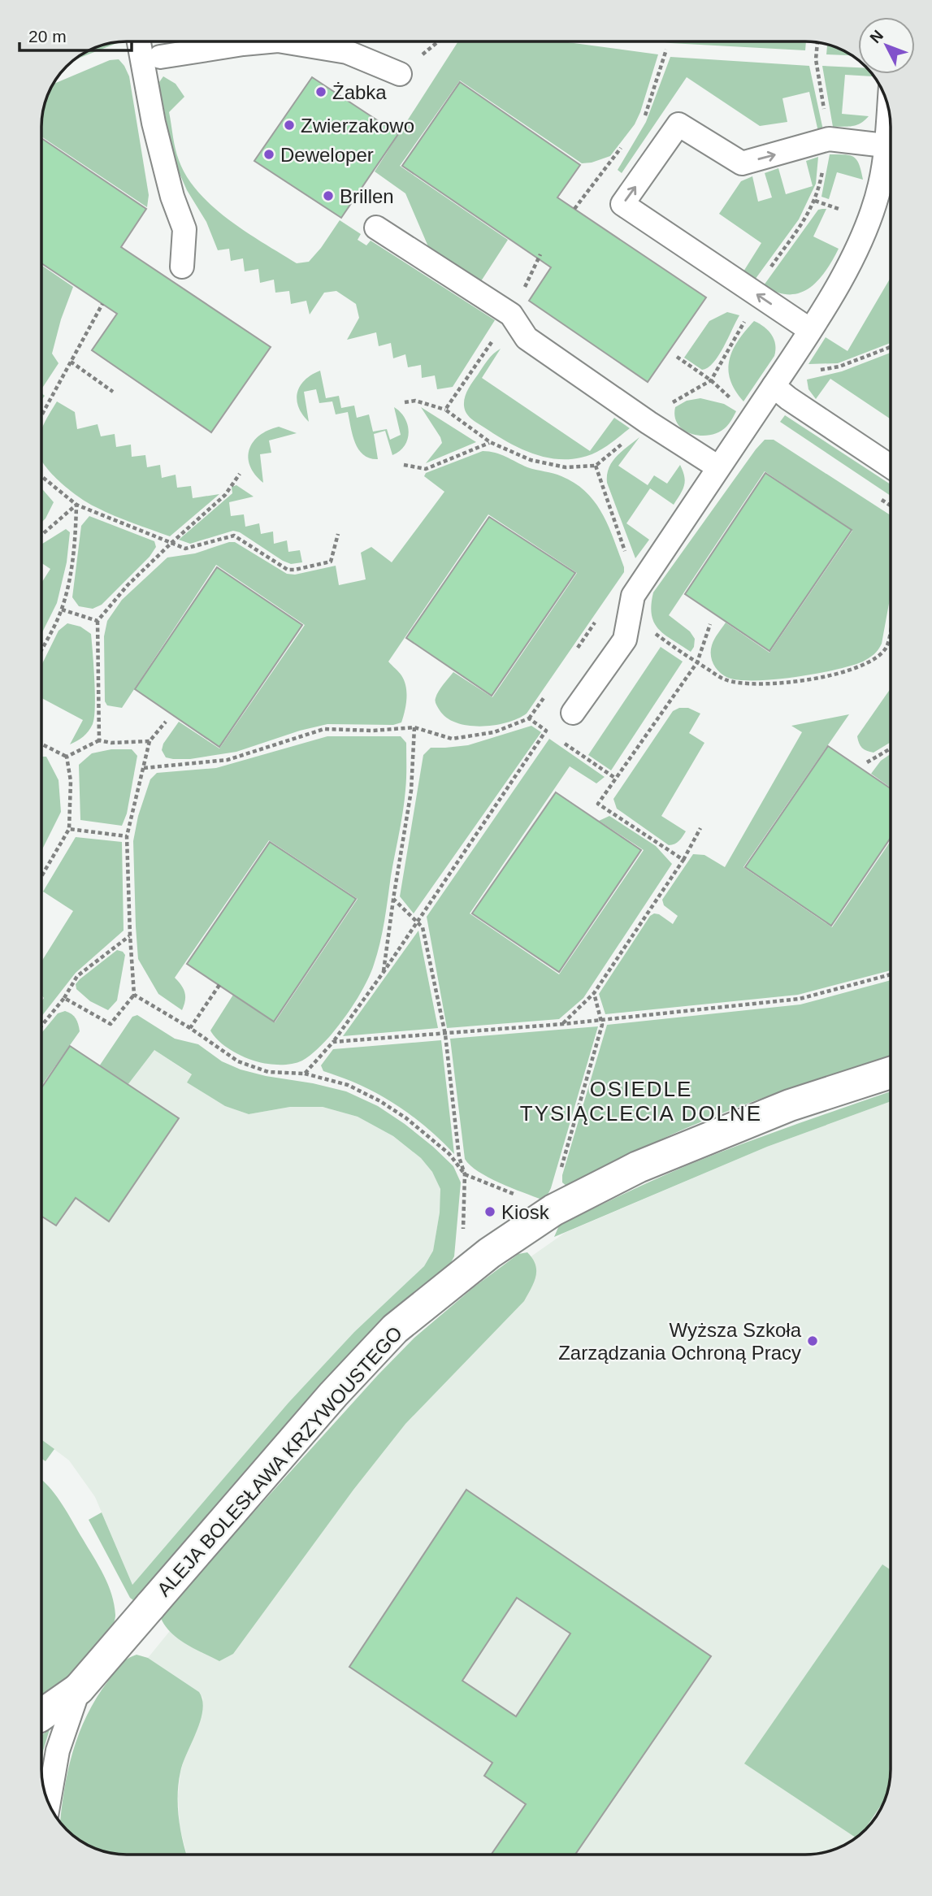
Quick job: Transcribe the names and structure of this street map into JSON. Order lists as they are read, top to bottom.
{
  "streets": {
    "street": ["ALEJA BOLESŁAWA KRZYWOUSTEGO"]
  },
  "districts": ["OSIEDLE TYSIĄCLECIA DOLNE"],
  "places": [
    "Żabka",
    "Zwierzakowo",
    "Deweloper",
    "Brillen",
    "Kiosk",
    "Wyższa Szkoła Zarządzania Ochroną Pracy"
  ],
  "scale_bar": "20 m",
  "north": "top left"
}
